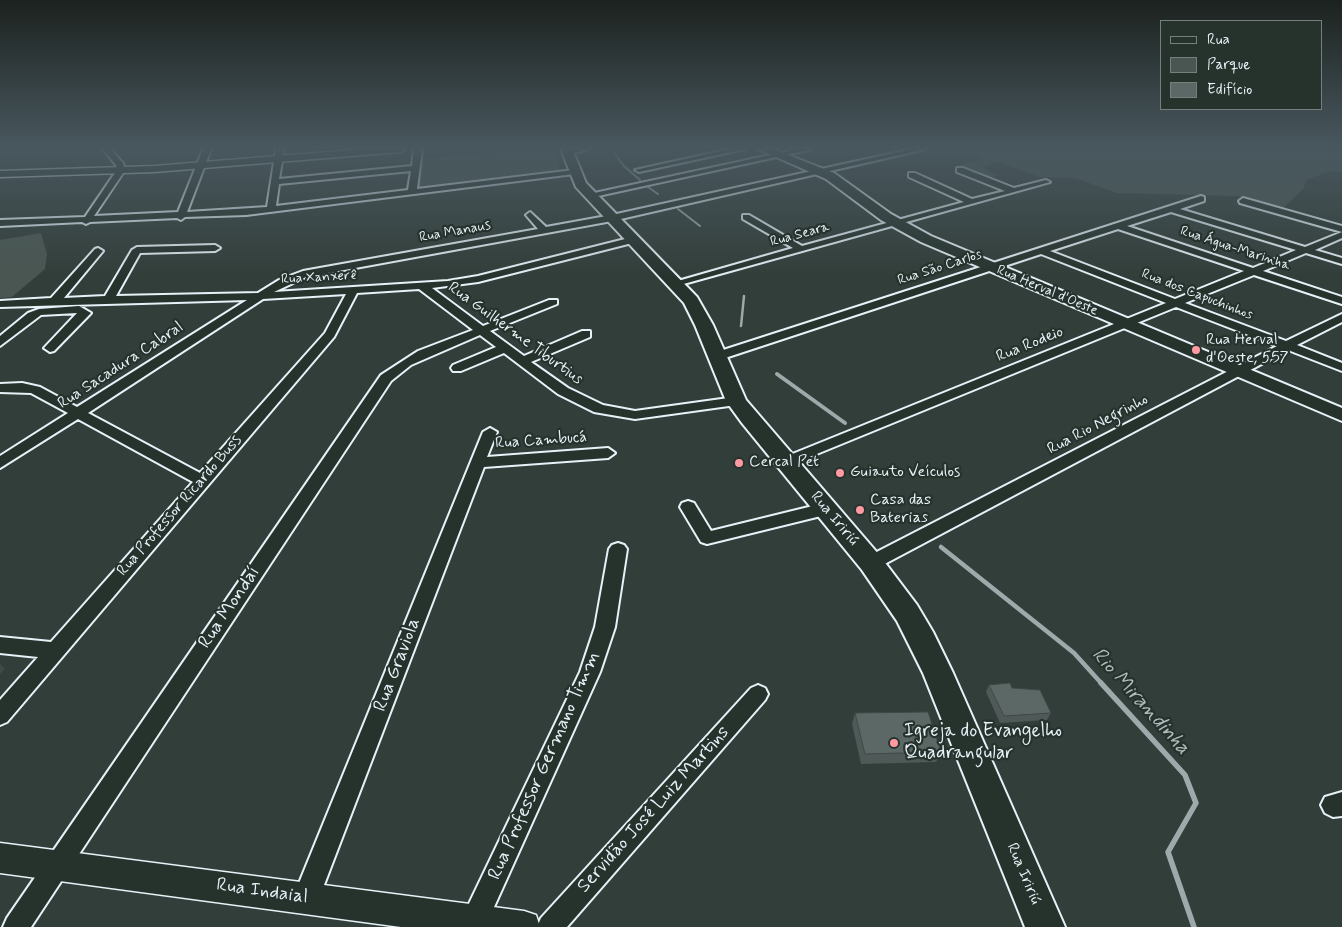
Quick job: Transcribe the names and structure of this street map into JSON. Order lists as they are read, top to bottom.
{
  "streets": {
    "main road": ["Rua Herval d'Oeste", "Rua Iririú"],
    "street": [
      "Rua Manaus",
      "Rua Seara",
      "Rua Água-Marinha",
      "Rua São Carlos",
      "Rua Xanxerê",
      "Rua dos Capuchinhos",
      "Rua Guilherme Tiburtius",
      "Rua Rodeio",
      "Rua Sacadura Cabral",
      "Rua Rio Negrinho",
      "Rua Cambucá",
      "Rua Professor Ricardo Buss",
      "Rua Mondaí",
      "Rua Graviola",
      "Rua Professor Germano Timm",
      "Servidão José Luiz Martins",
      "Rua Indaial"
    ]
  },
  "crossings": [
    ["Rua Manaus", "Rua Xanxerê"],
    ["Rua Manaus", "Rua Sacadura Cabral"],
    ["Rua Manaus", "Rua Iririú"],
    ["Rua Seara", "Rua Herval d'Oeste"],
    ["Rua Seara", "Rua Iririú"],
    ["Rua Água-Marinha", "Rua São Carlos"],
    ["Rua Água-Marinha", "Rua Rodeio"],
    ["Rua São Carlos", "Rua Herval d'Oeste"],
    ["Rua São Carlos", "Rua dos Capuchinhos"],
    ["Rua São Carlos", "Rua Iririú"],
    ["Rua Xanxerê", "Rua Guilherme Tiburtius"],
    ["Rua Xanxerê", "Rua Sacadura Cabral"],
    ["Rua Xanxerê", "Rua Professor Ricardo Buss"],
    ["Rua Xanxerê", "Rua Iririú"],
    ["Rua Herval d'Oeste", "Rua Rodeio"],
    ["Rua Herval d'Oeste", "Rua Rio Negrinho"],
    ["Rua dos Capuchinhos", "Rua Rodeio"],
    ["Rua dos Capuchinhos", "Rua Rio Negrinho"],
    ["Rua Guilherme Tiburtius", "Rua Iririú"],
    ["Rua Guilherme Tiburtius", "Rua Mondaí"],
    ["Rua Rodeio", "Rua Iririú"],
    ["Rua Rio Negrinho", "Rua Iririú"],
    ["Rua Cambucá", "Rua Graviola"],
    ["Rua Mondaí", "Rua Indaial"],
    ["Rua Graviola", "Rua Indaial"],
    ["Rua Professor Germano Timm", "Rua Indaial"]
  ],
  "water": ["Rio Mirandinha"],
  "places": [
    "Rua Herval d'Oeste, 557",
    "Cercal Pet",
    "Guiauto Veículos",
    "Casa das Baterias",
    "Igreja do Evangelho Quadrangular"
  ],
  "legend": ["Rua", "Parque", "Edifício"]
}
